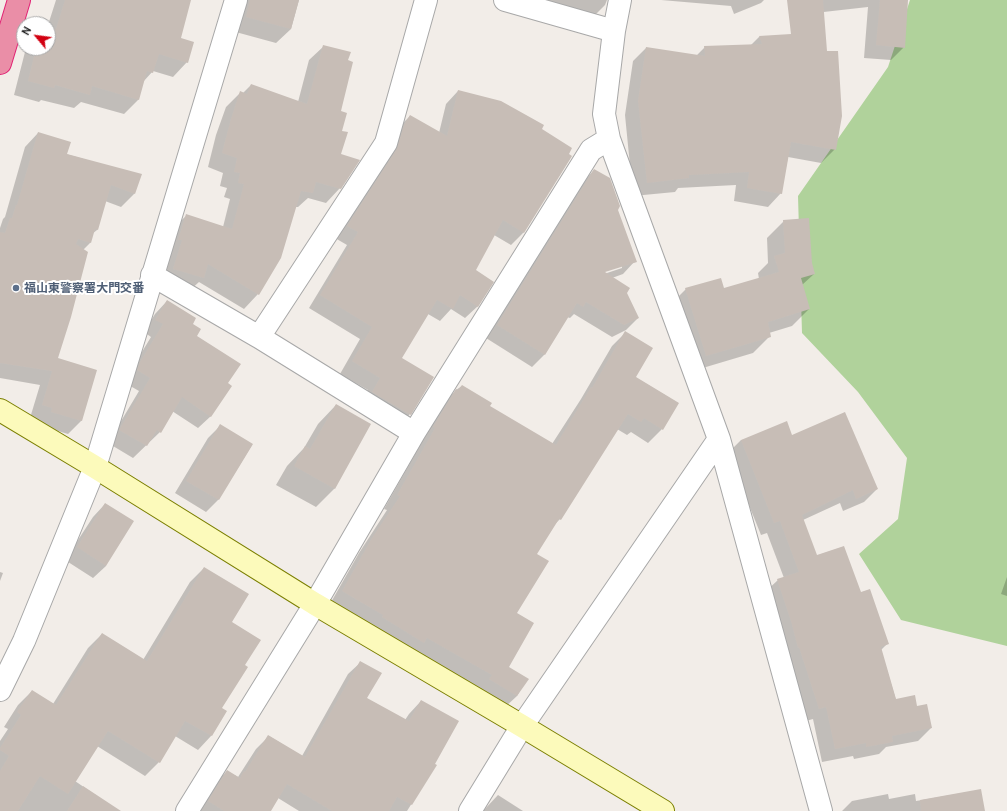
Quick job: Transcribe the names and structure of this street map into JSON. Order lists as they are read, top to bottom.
{
  "places": ["福山東警察署大門交番"],
  "north": "top left"
}
